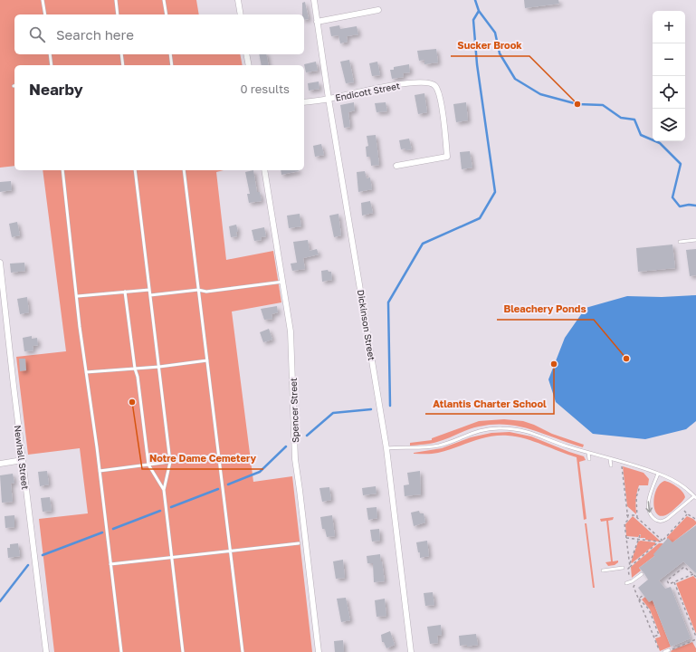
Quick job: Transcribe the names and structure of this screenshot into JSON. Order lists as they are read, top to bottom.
{
  "streets": {
    "street": [
      "Endicott Street",
      "Dickinson Street",
      "Spencer Street",
      "Newhall Street"
    ]
  },
  "crossings": [
    ["Endicott Street", "Dickinson Street"]
  ],
  "places": [
    "Sucker Brook",
    "Bleachery Ponds",
    "Atlantis Charter School",
    "Notre Dame Cemetery"
  ],
  "page": {
    "map_buttons": ["+", "−"],
    "search": "Search here",
    "heading": ["Nearby", "0 results"]
  }
}
